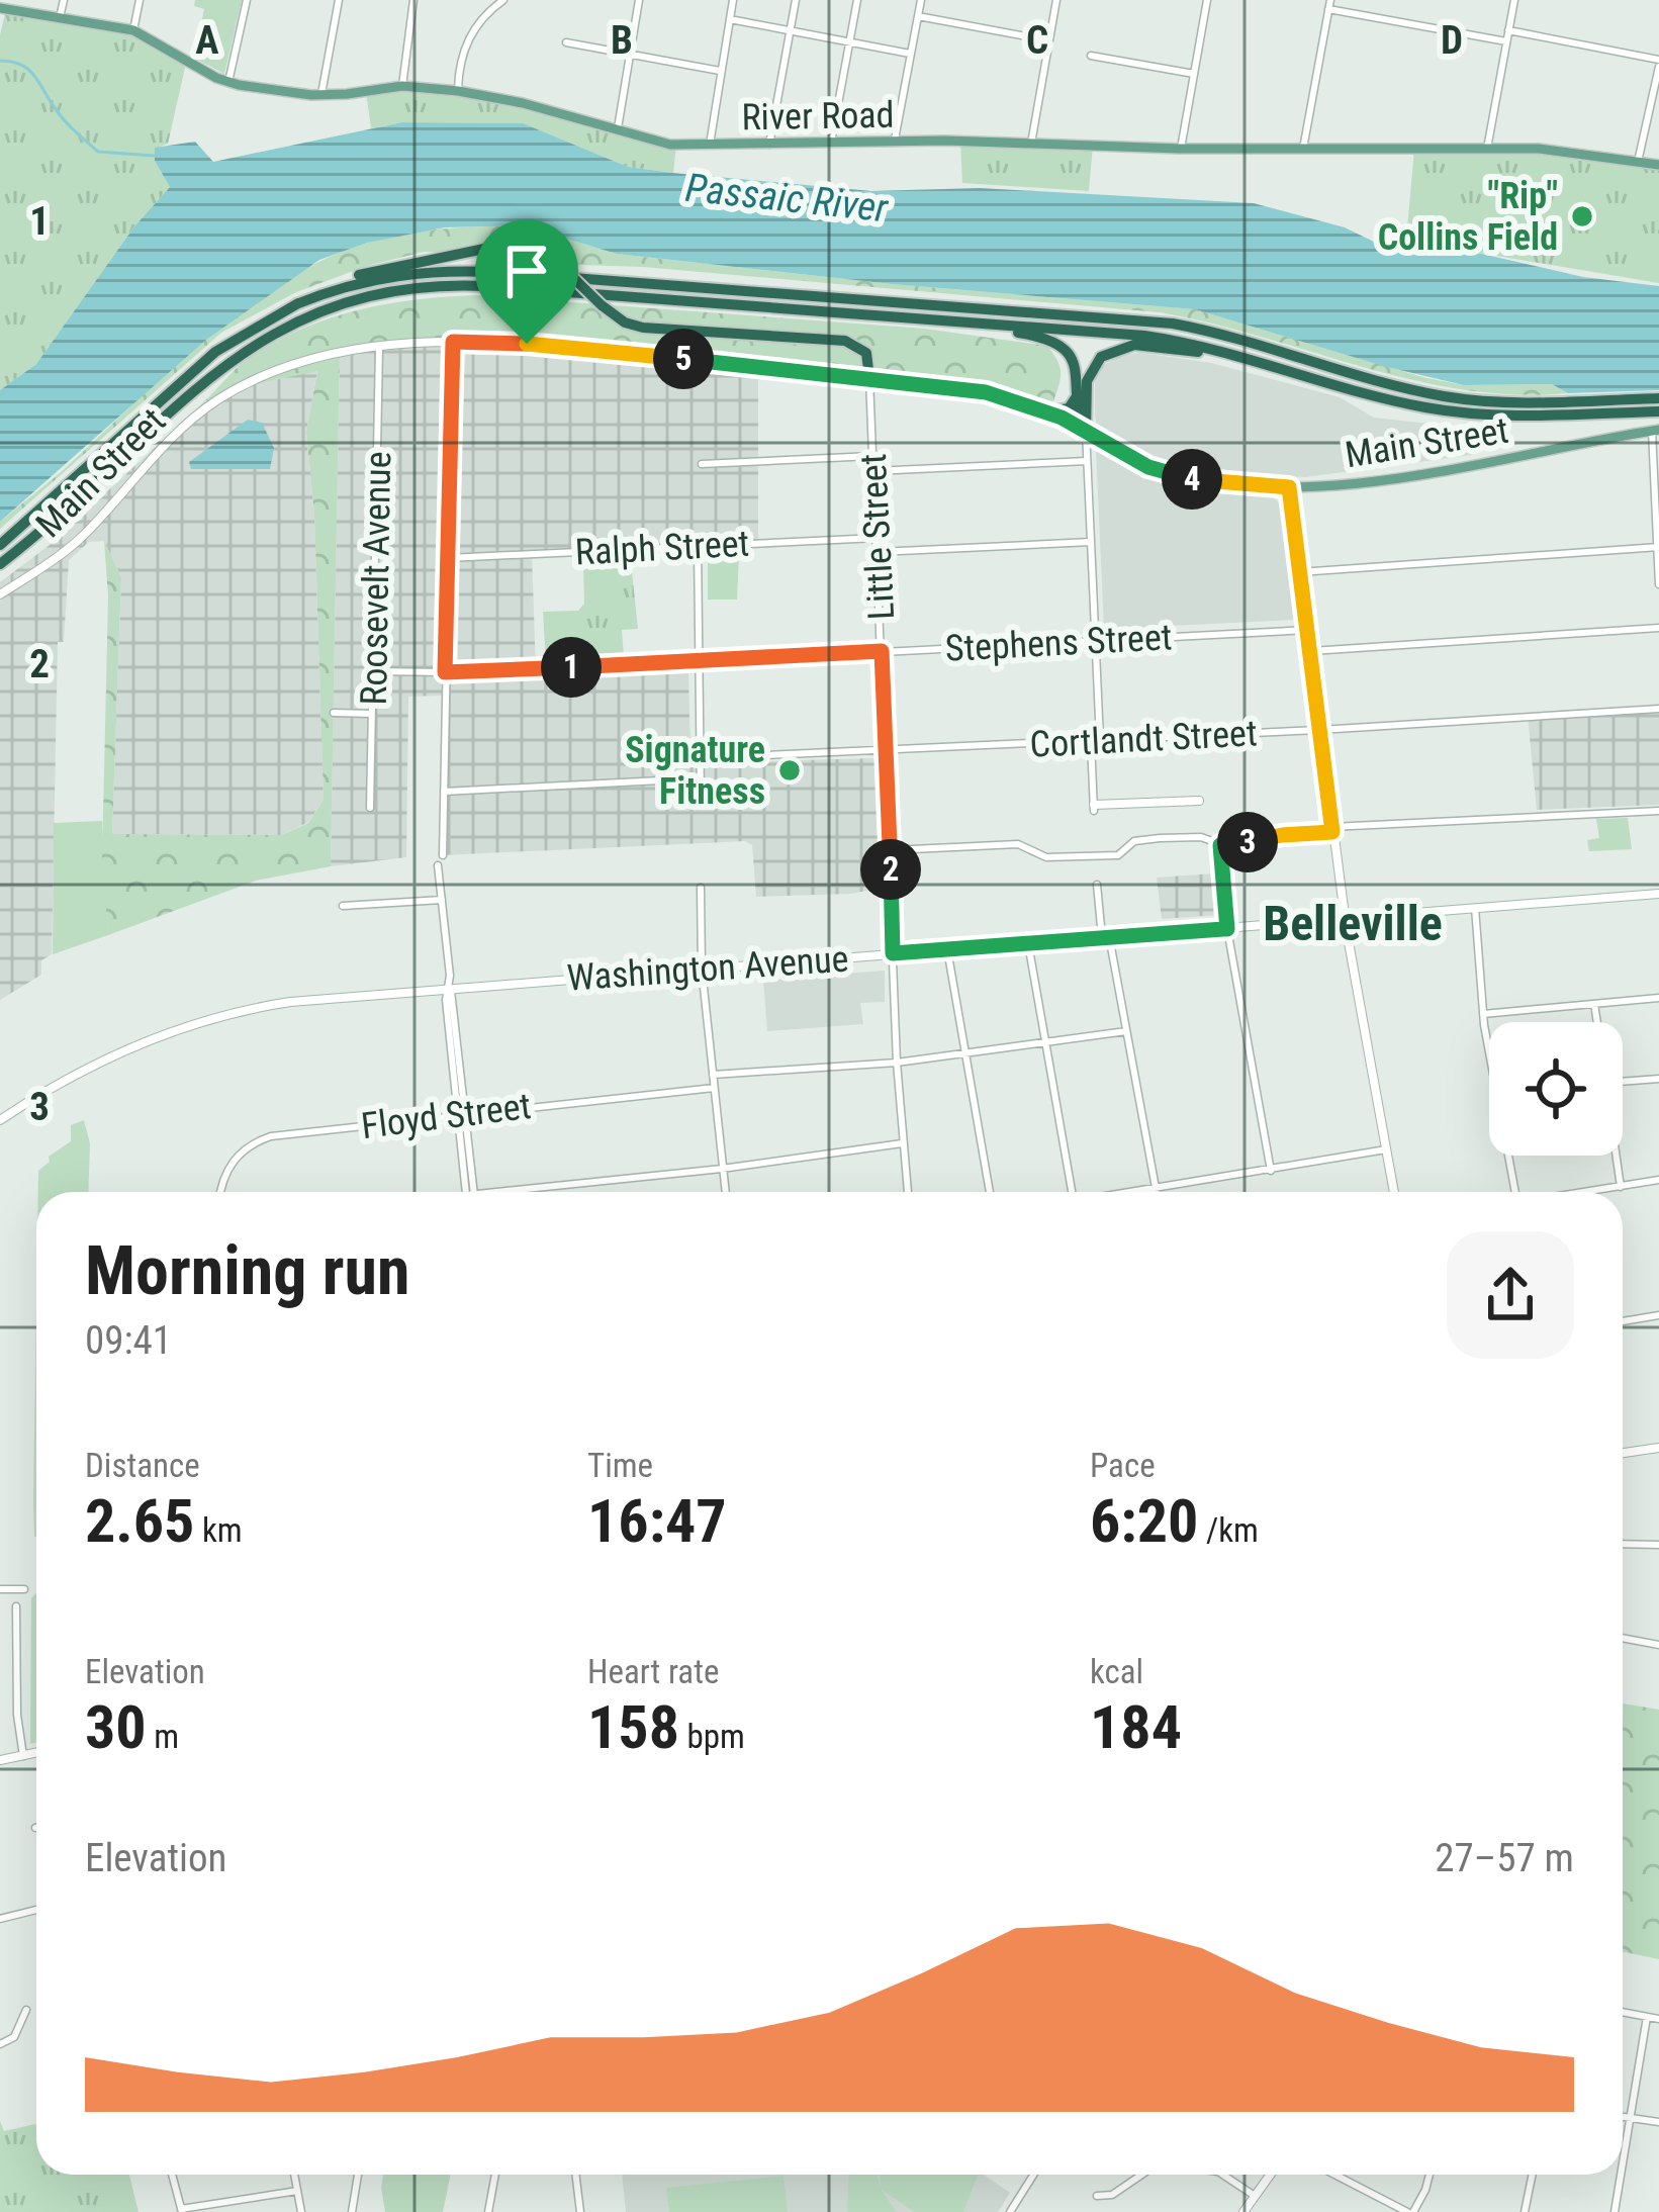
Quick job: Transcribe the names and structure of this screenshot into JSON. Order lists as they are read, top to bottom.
{
  "streets": {
    "main road": ["River Road", "Main Street"],
    "street": [
      "Little Street",
      "Ralph Street",
      "Roosevelt Avenue",
      "Stephens Street",
      "Cortlandt Street",
      "Washington Avenue",
      "Floyd Street"
    ]
  },
  "crossings": [
    ["Main Street", "Little Street"],
    ["Main Street", "Roosevelt Avenue"],
    ["Little Street", "Ralph Street"],
    ["Little Street", "Stephens Street"],
    ["Little Street", "Cortlandt Street"],
    ["Little Street", "Washington Avenue"],
    ["Roosevelt Avenue", "Stephens Street"]
  ],
  "districts": ["Belleville"],
  "water": ["Passaic River"],
  "places": ["\"Rip\" Collins Field", "Signature Fitness"],
  "page": {
    "pins": [
      "5",
      "4",
      "1",
      "3",
      "2"
    ],
    "heading": ["Morning run", "09:41"],
    "stats": [
      ["Distance", "2.65 km"],
      ["Time", "16:47"],
      ["Pace", "6:20 /km"],
      ["Elevation", "30 m"],
      ["Heart rate", "158 bpm"],
      ["kcal", "184"]
    ],
    "chart": ["Elevation", "27–57 m"]
  },
  "grid": {
    "columns": [
      "A",
      "B",
      "C",
      "D"
    ],
    "rows": ["1", "2", "3"]
  }
}
